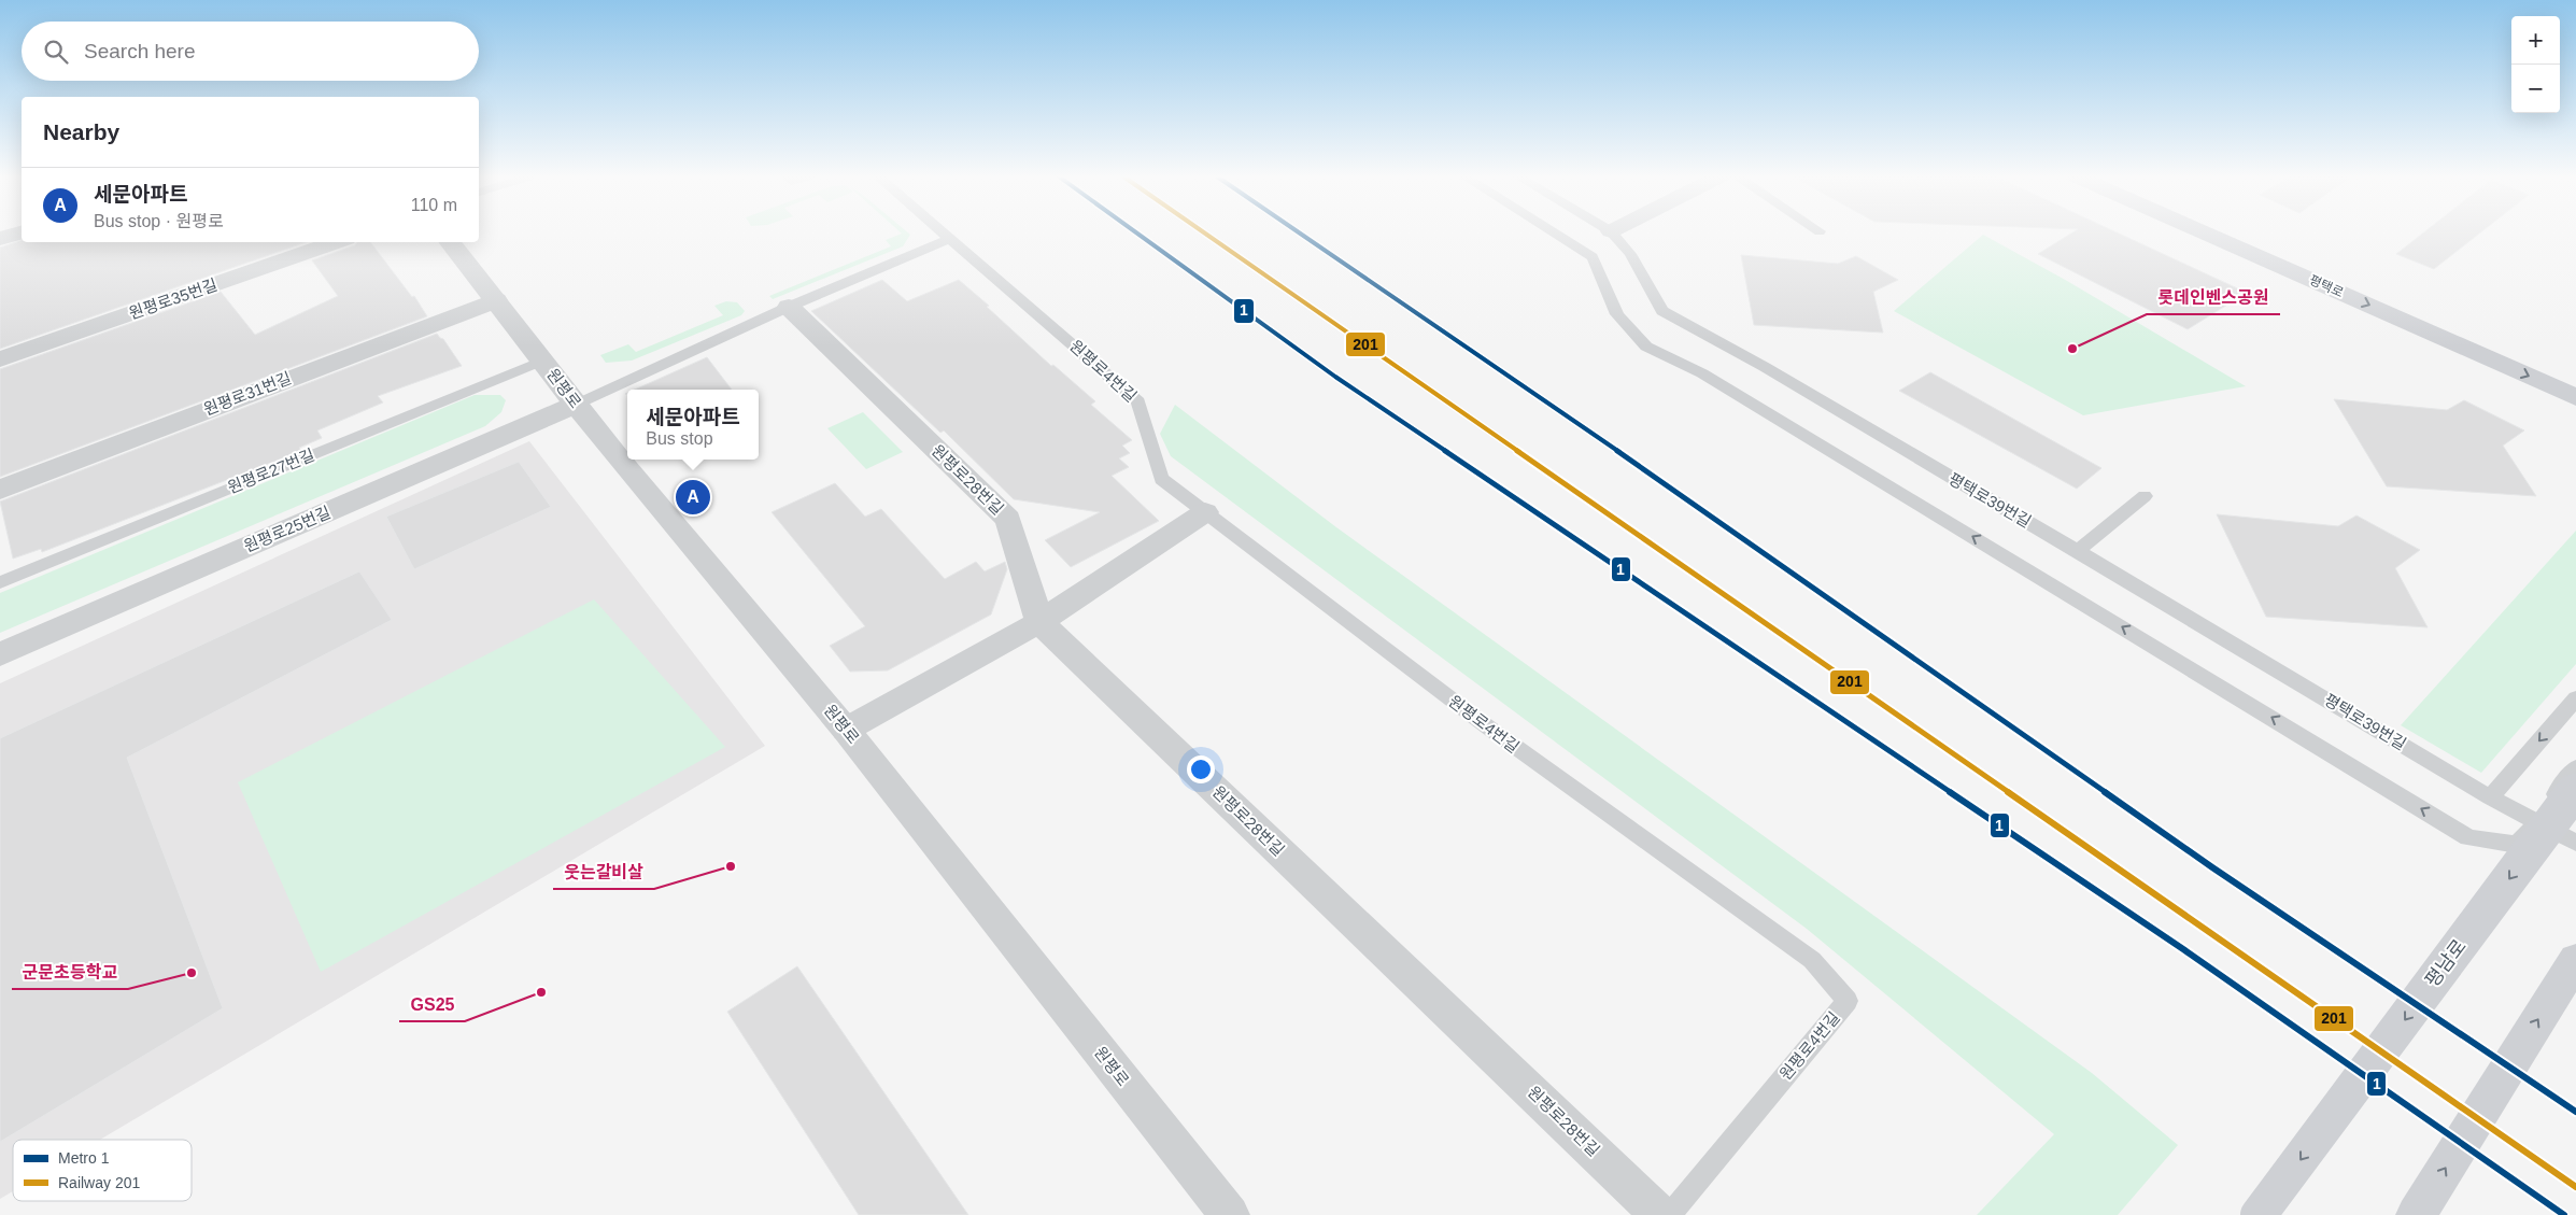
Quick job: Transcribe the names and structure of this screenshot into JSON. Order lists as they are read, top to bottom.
{
  "streets": {
    "main road": ["평택로", "평남로"],
    "street": [
      "원평로35번길",
      "원평로",
      "원평로31번길",
      "원평로28번길",
      "원평로25번길"
    ],
    "lane": ["원평로4번길", "원평로27번길", "평택로39번길"]
  },
  "crossings": [
    ["원평로", "원평로31번길"],
    ["원평로", "원평로27번길"],
    ["원평로", "원평로25번길"]
  ],
  "places": [
    "롯데인벤스공원",
    "웃는갈비살",
    "군문초등학교",
    "GS25"
  ],
  "lines": ["metro line 1", "rail line 201"],
  "legend": ["Metro 1", "Railway 201"],
  "page": {
    "map_buttons": ["+", "−"],
    "search": "Search here",
    "heading": "Nearby",
    "list": [
      {
        "mark": "A",
        "name": "세문아파트",
        "note": "Bus stop · 원평로",
        "value": "110 m"
      }
    ],
    "popup": ["세문아파트", "Bus stop"],
    "pins": "A"
  }
}
